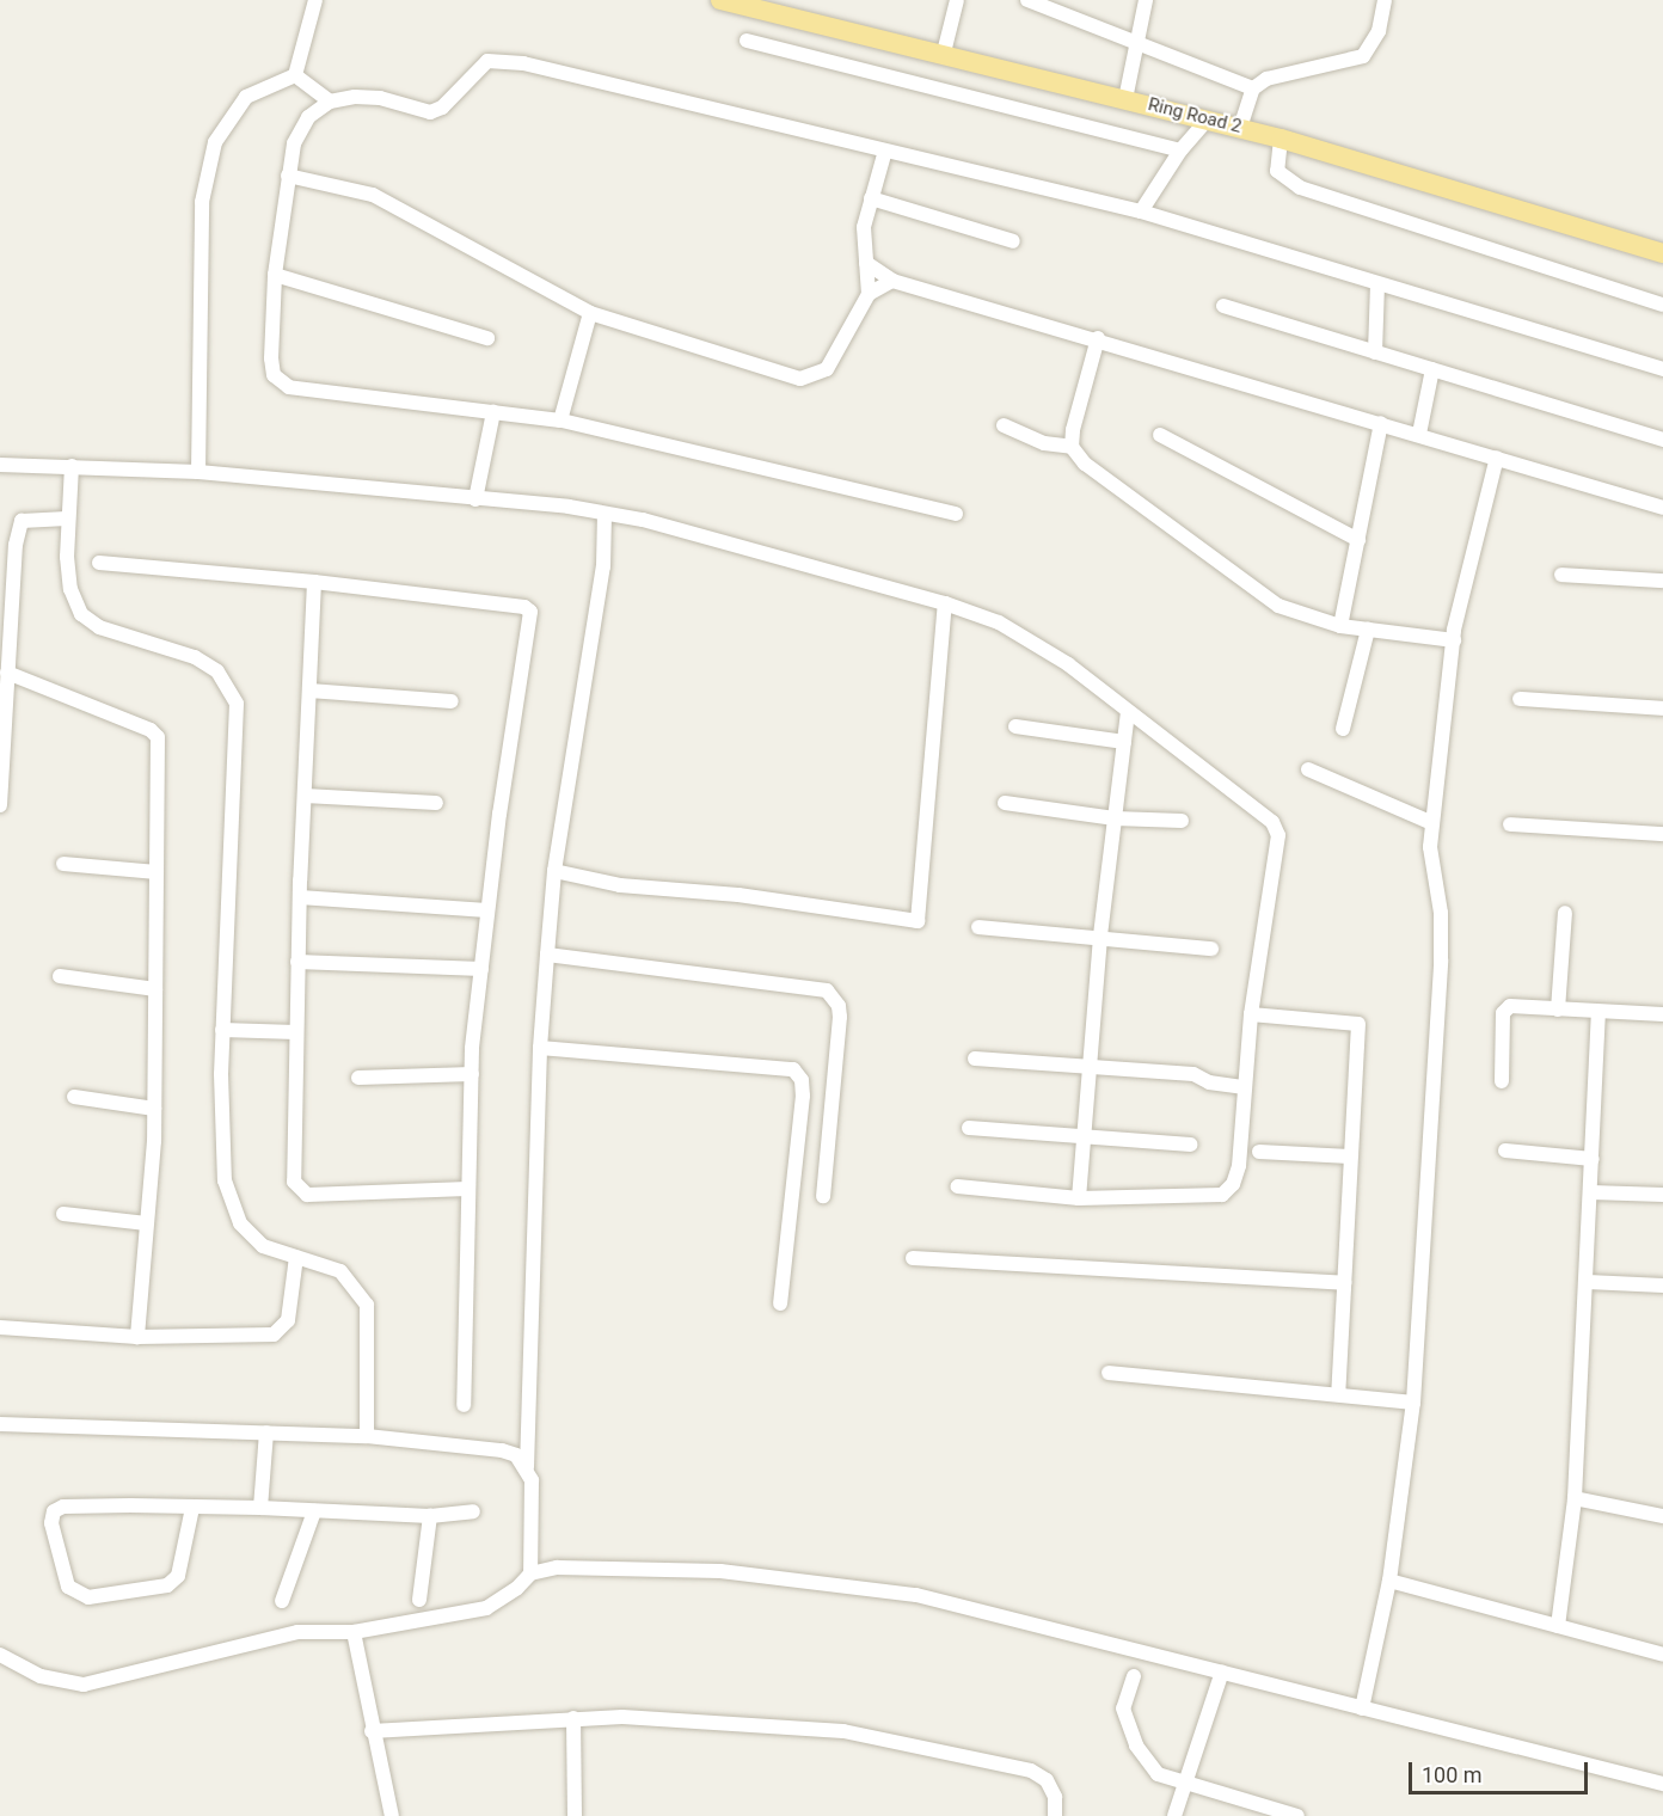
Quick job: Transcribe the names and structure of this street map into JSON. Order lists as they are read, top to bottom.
{
  "streets": {
    "main road": ["Ring Road 2"]
  },
  "scale_bar": "100 m"
}
